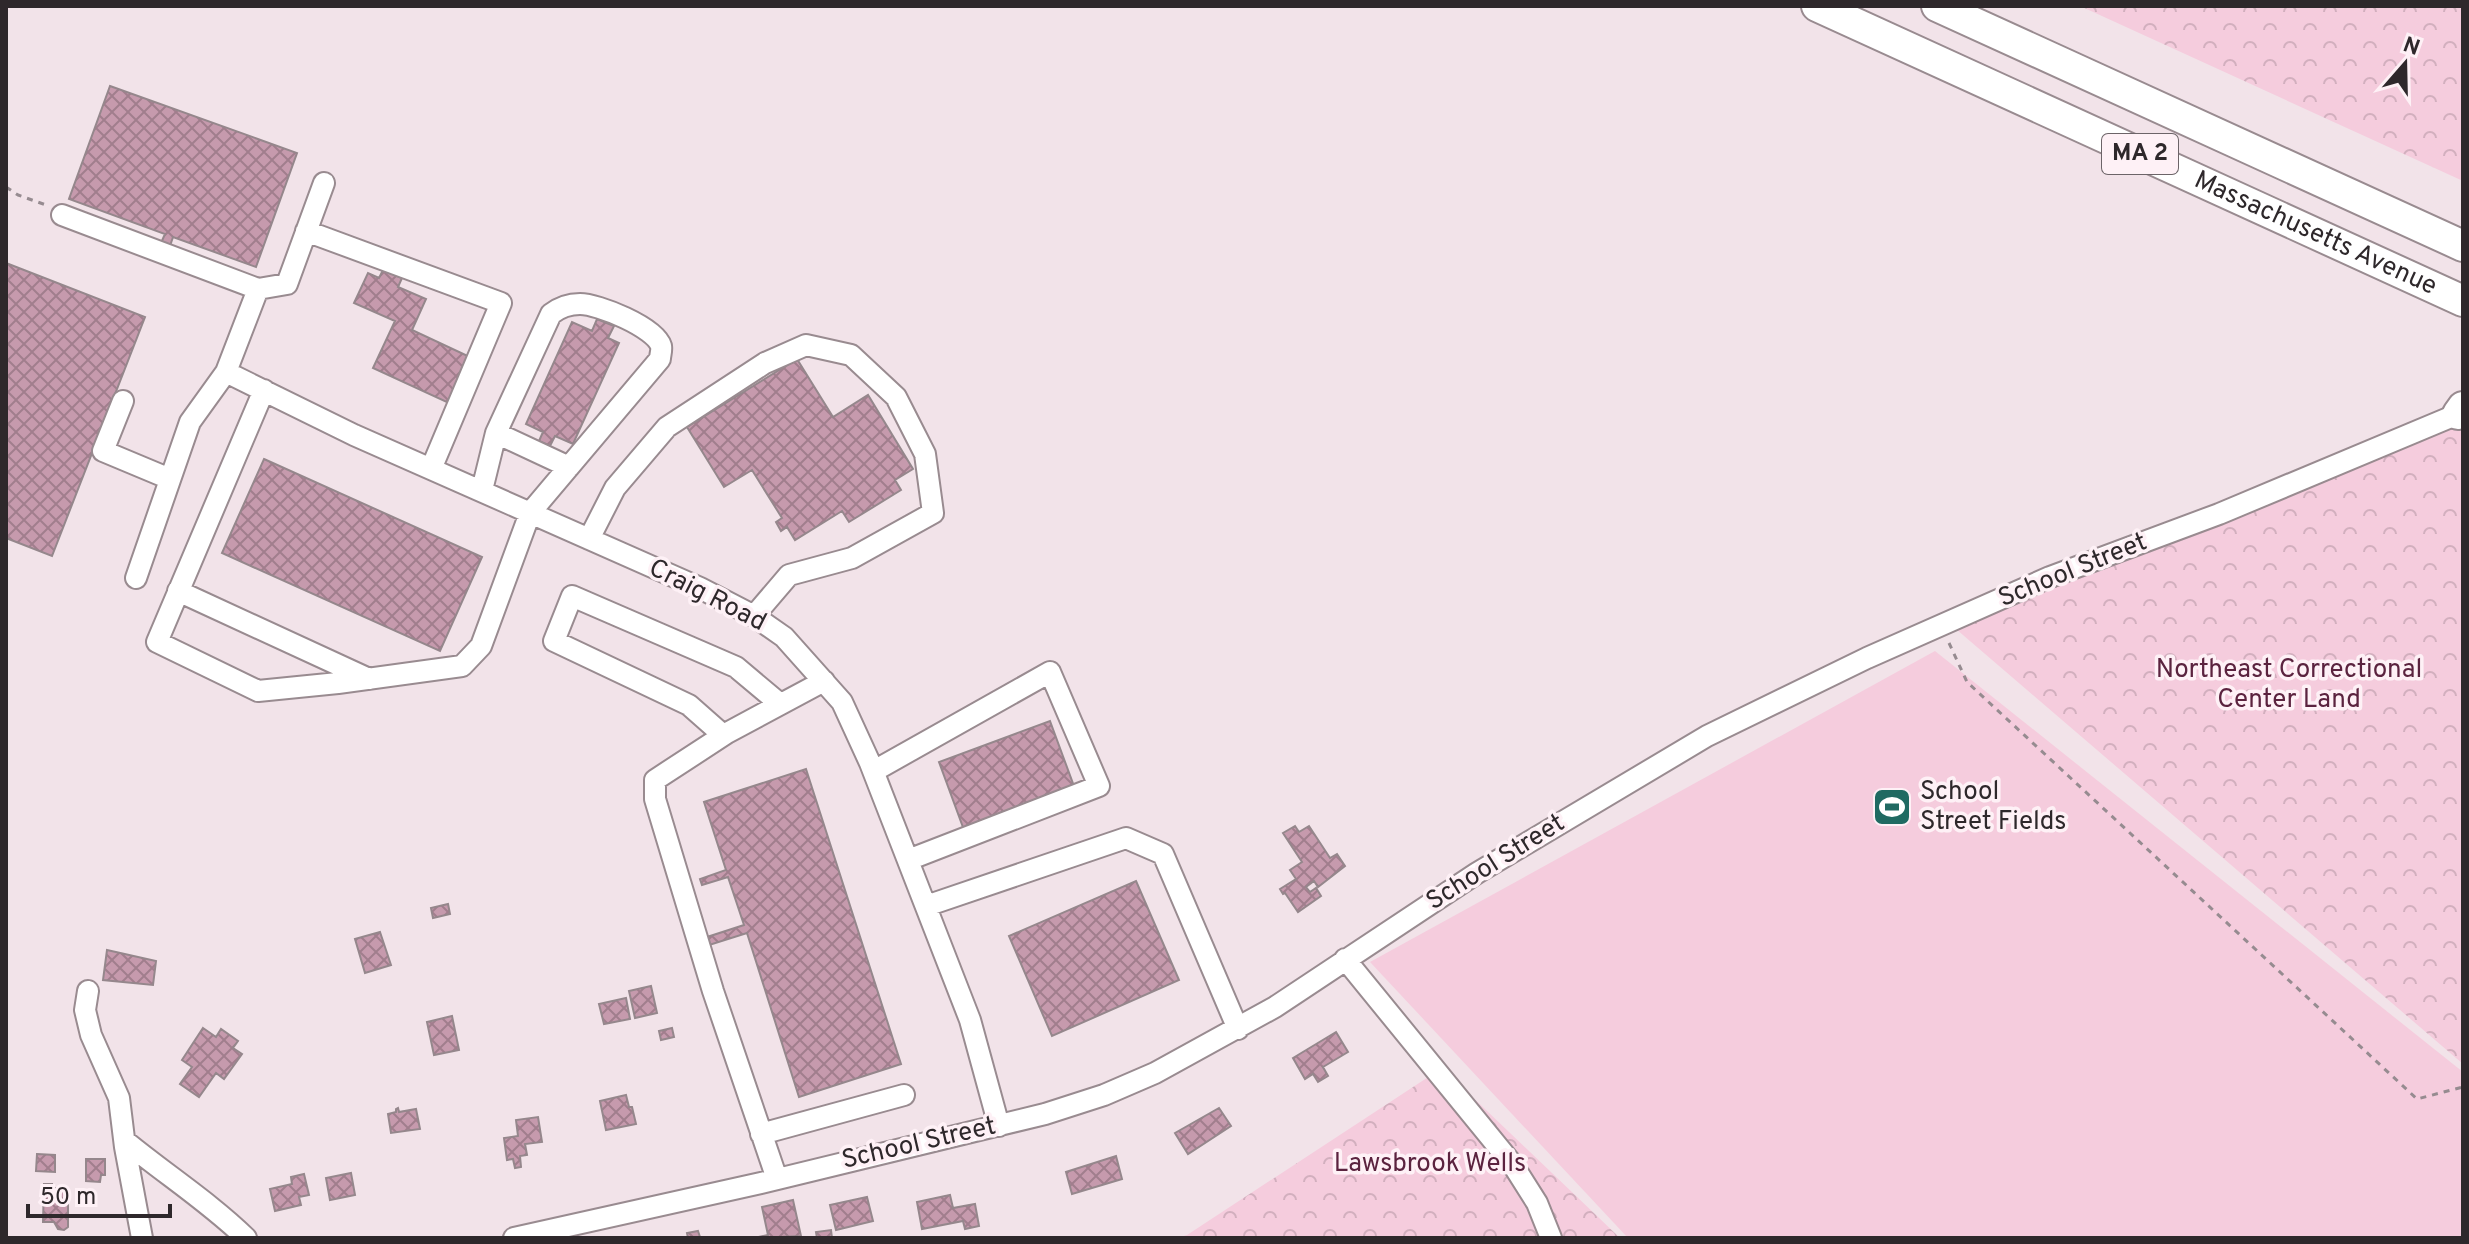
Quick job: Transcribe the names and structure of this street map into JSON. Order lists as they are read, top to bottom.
{
  "streets": {
    "highway": ["MA 2", "Massachusetts Avenue"],
    "street": ["School Street", "Craig Road"]
  },
  "crossings": [
    ["School Street", "Craig Road"]
  ],
  "parks": ["Northeast Correctional Center Land", "Lawsbrook Wells"],
  "places": {
    "sports": ["School Street Fields"]
  },
  "scale_bar": "50 m",
  "north": "top"
}
